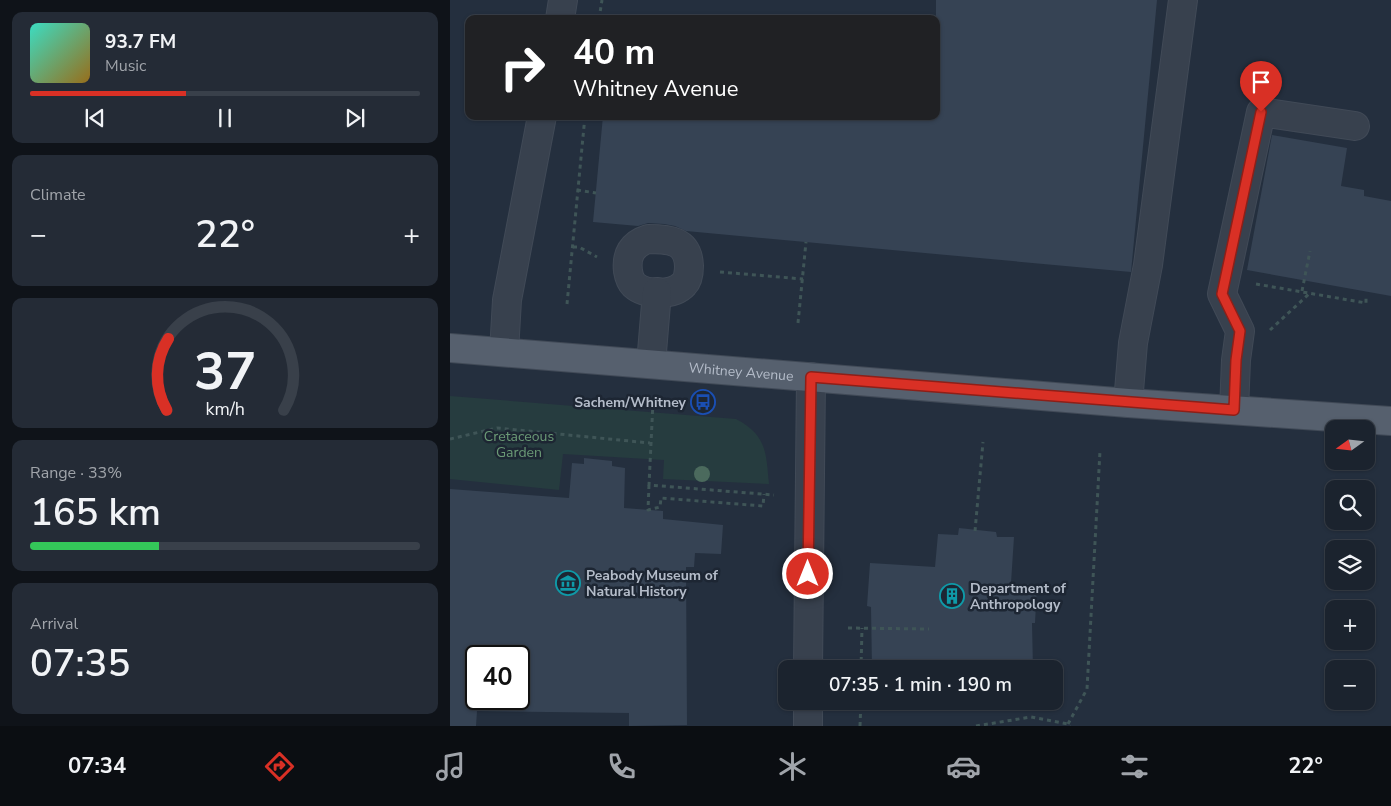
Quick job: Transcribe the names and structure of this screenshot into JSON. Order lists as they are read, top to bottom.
{
  "streets": {
    "main road": ["Whitney Avenue"]
  },
  "parks": ["Cretaceous Garden"],
  "places": {
    "bus stop": ["Sachem/Whitney"],
    "museum": ["Peabody Museum of Natural History"],
    "building": ["Department of Anthropology"]
  },
  "north": "left",
  "page": {
    "turn": ["40 m", "Whitney Avenue"],
    "song": ["93.7 FM", "Music"],
    "tile": [
      "Climate",
      ["Range · 33%", "165 km"],
      ["Arrival", "07:35"]
    ],
    "heat": ["−", "22°", "+"],
    "map_buttons": ["+", "−"],
    "limit": "40",
    "trip": "07:35 · 1 min · 190 m",
    "tabs": ["07:34", "22°"],
    "gauge": ["37", "km/h"]
  }
}
